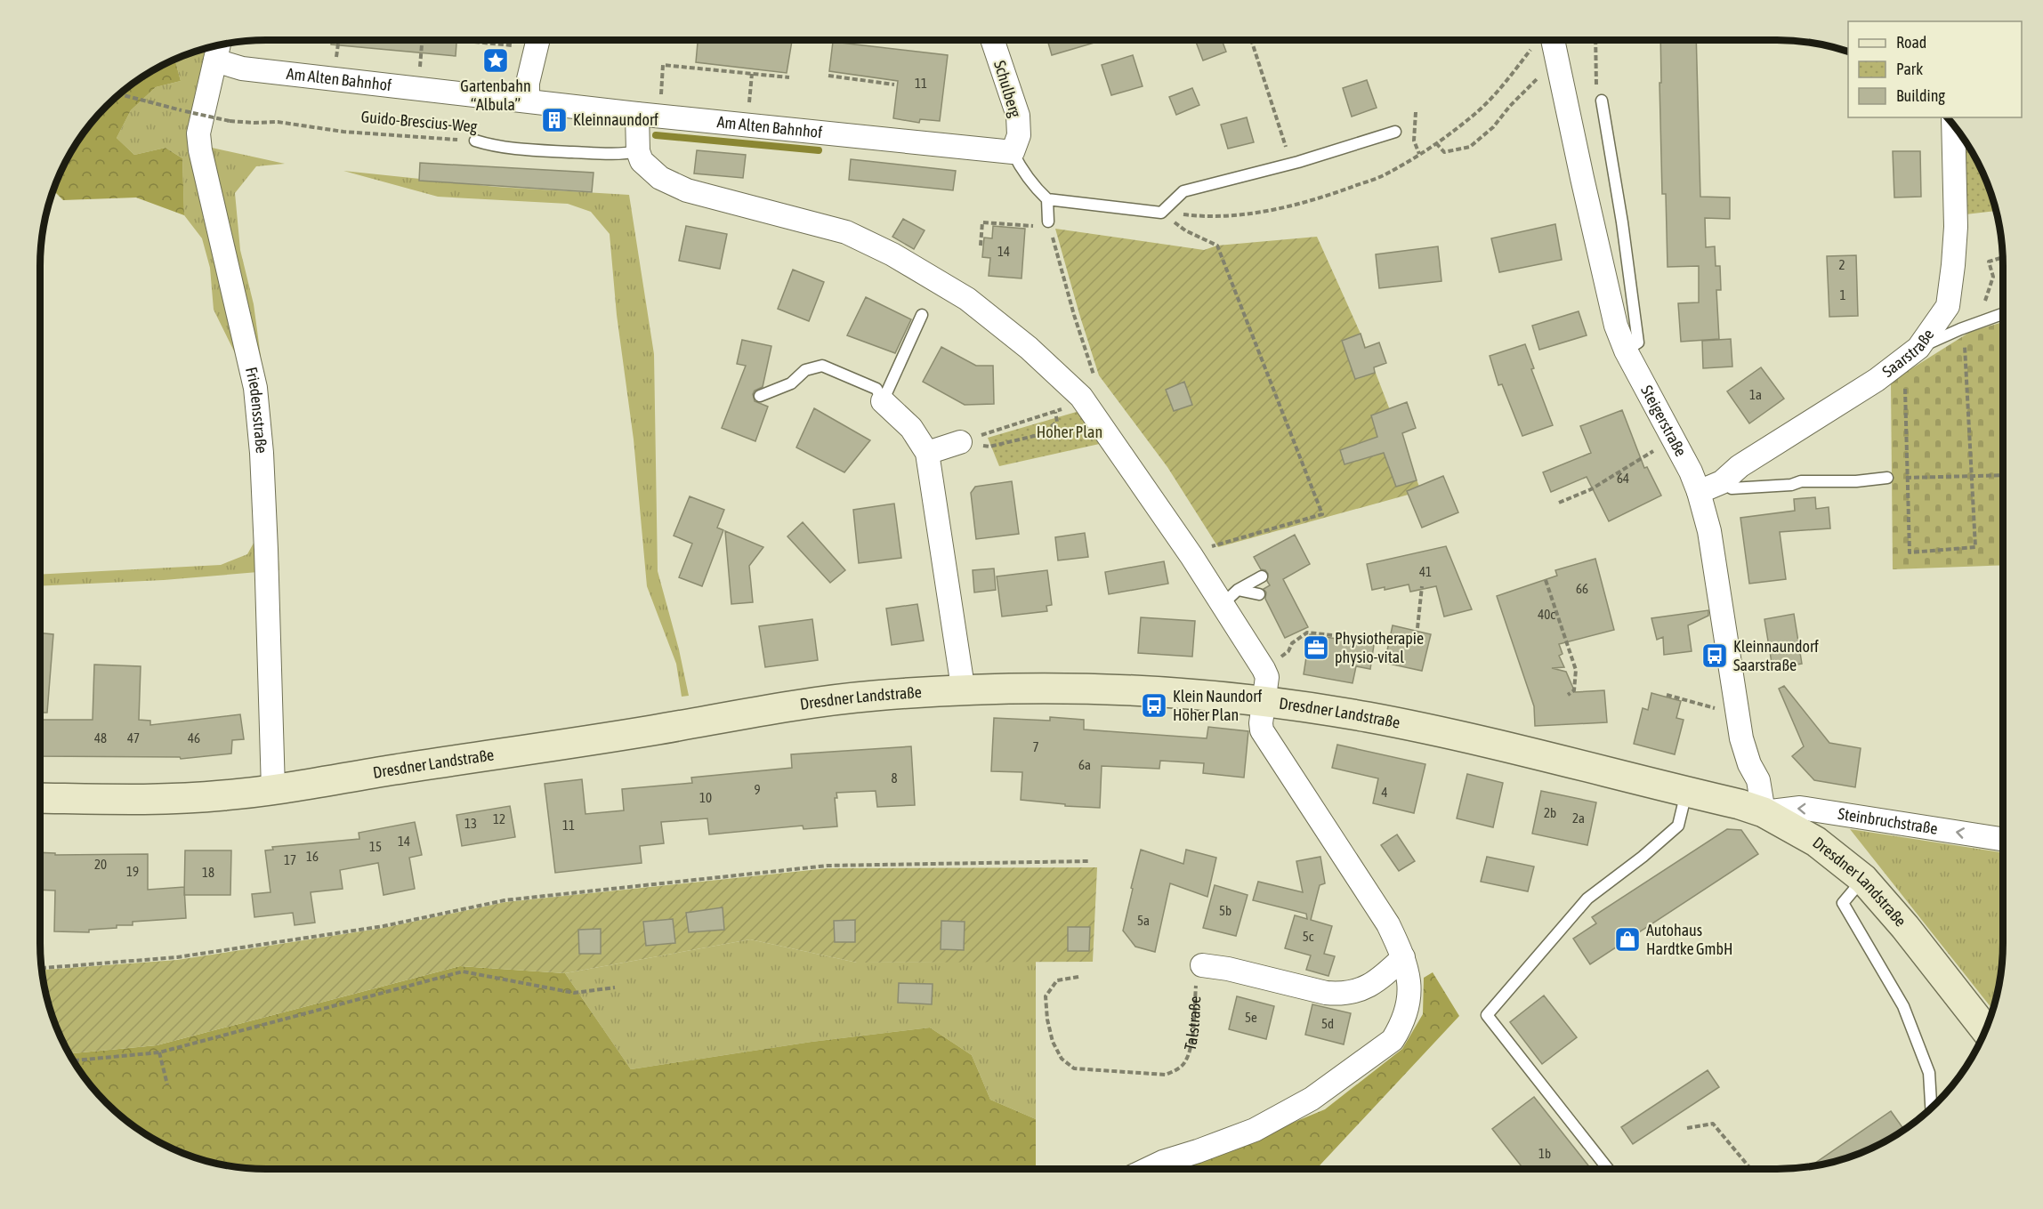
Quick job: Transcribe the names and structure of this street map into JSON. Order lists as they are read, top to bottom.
{
  "streets": {
    "street": [
      "Am Alten Bahnhof",
      "Schulberg",
      "Saarstraße",
      "Friedensstraße",
      "Steigerstraße",
      "Dresdner Landstraße",
      "Steinbruchstraße"
    ],
    "lane": ["Guido-Brescius-Weg"],
    "path": ["Talstraße"]
  },
  "crossings": [
    ["Am Alten Bahnhof", "Schulberg"],
    ["Am Alten Bahnhof", "Friedensstraße"],
    ["Saarstraße", "Steigerstraße"],
    ["Friedensstraße", "Dresdner Landstraße"],
    ["Steigerstraße", "Dresdner Landstraße"],
    ["Steigerstraße", "Steinbruchstraße"],
    ["Dresdner Landstraße", "Steinbruchstraße"]
  ],
  "one_way": ["Steinbruchstraße"],
  "parks": ["Hoher Plan"],
  "places": {
    "place": ["Gartenbahn “Albula”"],
    "building": ["Kleinnaundorf"],
    "office": ["Physiotherapie physio-vital"],
    "bus stop": ["Kleinnaundorf Saarstraße", "Klein Naundorf Hoher Plan"],
    "shop": ["Autohaus Hardtke GmbH"]
  },
  "house_numbers": [
    "11",
    "14",
    "2",
    "1",
    "1a",
    "64",
    "41",
    "66",
    "40c",
    "48",
    "47",
    "46",
    "7",
    "6a",
    "8",
    "9",
    "4",
    "10",
    "2b",
    "2a",
    "12",
    "13",
    "11",
    "14",
    "15",
    "16",
    "17",
    "20",
    "19",
    "18",
    "5b",
    "5a",
    "5c",
    "5e",
    "5d",
    "1b"
  ],
  "legend": ["Road", "Park", "Building"]
}
